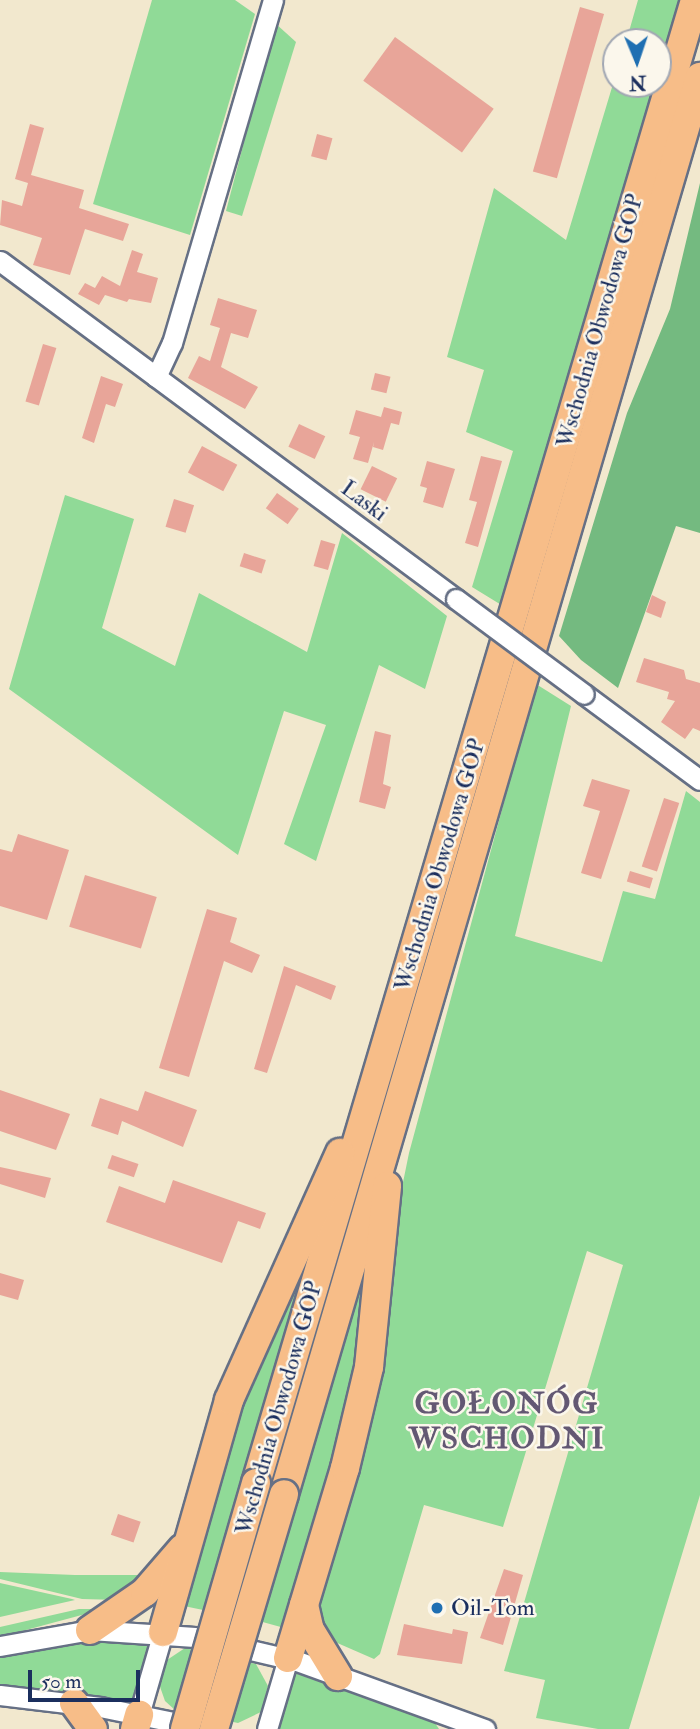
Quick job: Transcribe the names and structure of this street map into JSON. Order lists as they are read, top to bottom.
{
  "streets": {
    "highway": ["Wschodnia Obwodowa GOP"],
    "street": ["Laski"]
  },
  "districts": ["GOŁONÓG WSCHODNI"],
  "places": ["Oil-Tom"],
  "scale_bar": "50 m",
  "north": "bottom"
}
